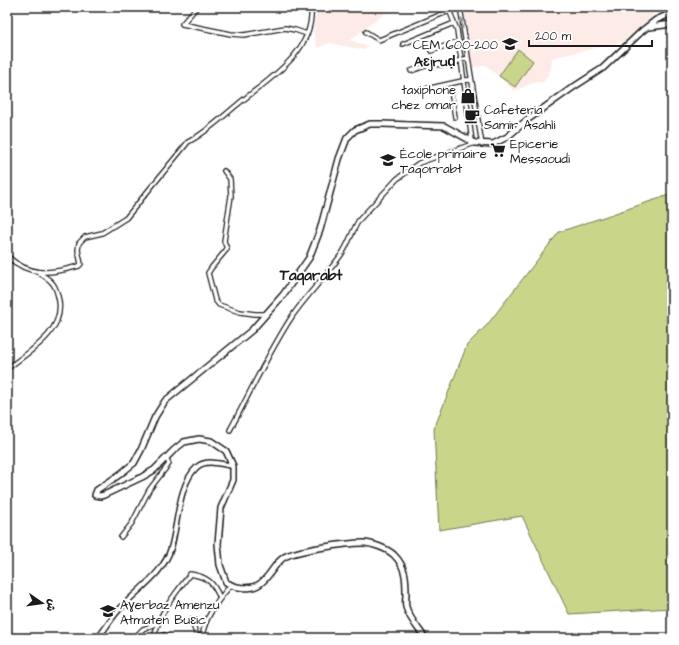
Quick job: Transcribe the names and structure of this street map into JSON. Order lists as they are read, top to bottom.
{
  "districts": ["Aɛjruḍ", "Taqarabt"],
  "places": {
    "school or university": ["CEM 600-200", "École primaire Taqorrabt", "Aɣerbaz Amenzu Atmaten Buɛic"],
    "shop": ["taxiphone chez omar"],
    "cafe": ["Cafeteria Samir Asahli"],
    "supermarket": ["Epicerie Messaoudi"]
  },
  "scale_bar": "200 m",
  "north": "right"
}
